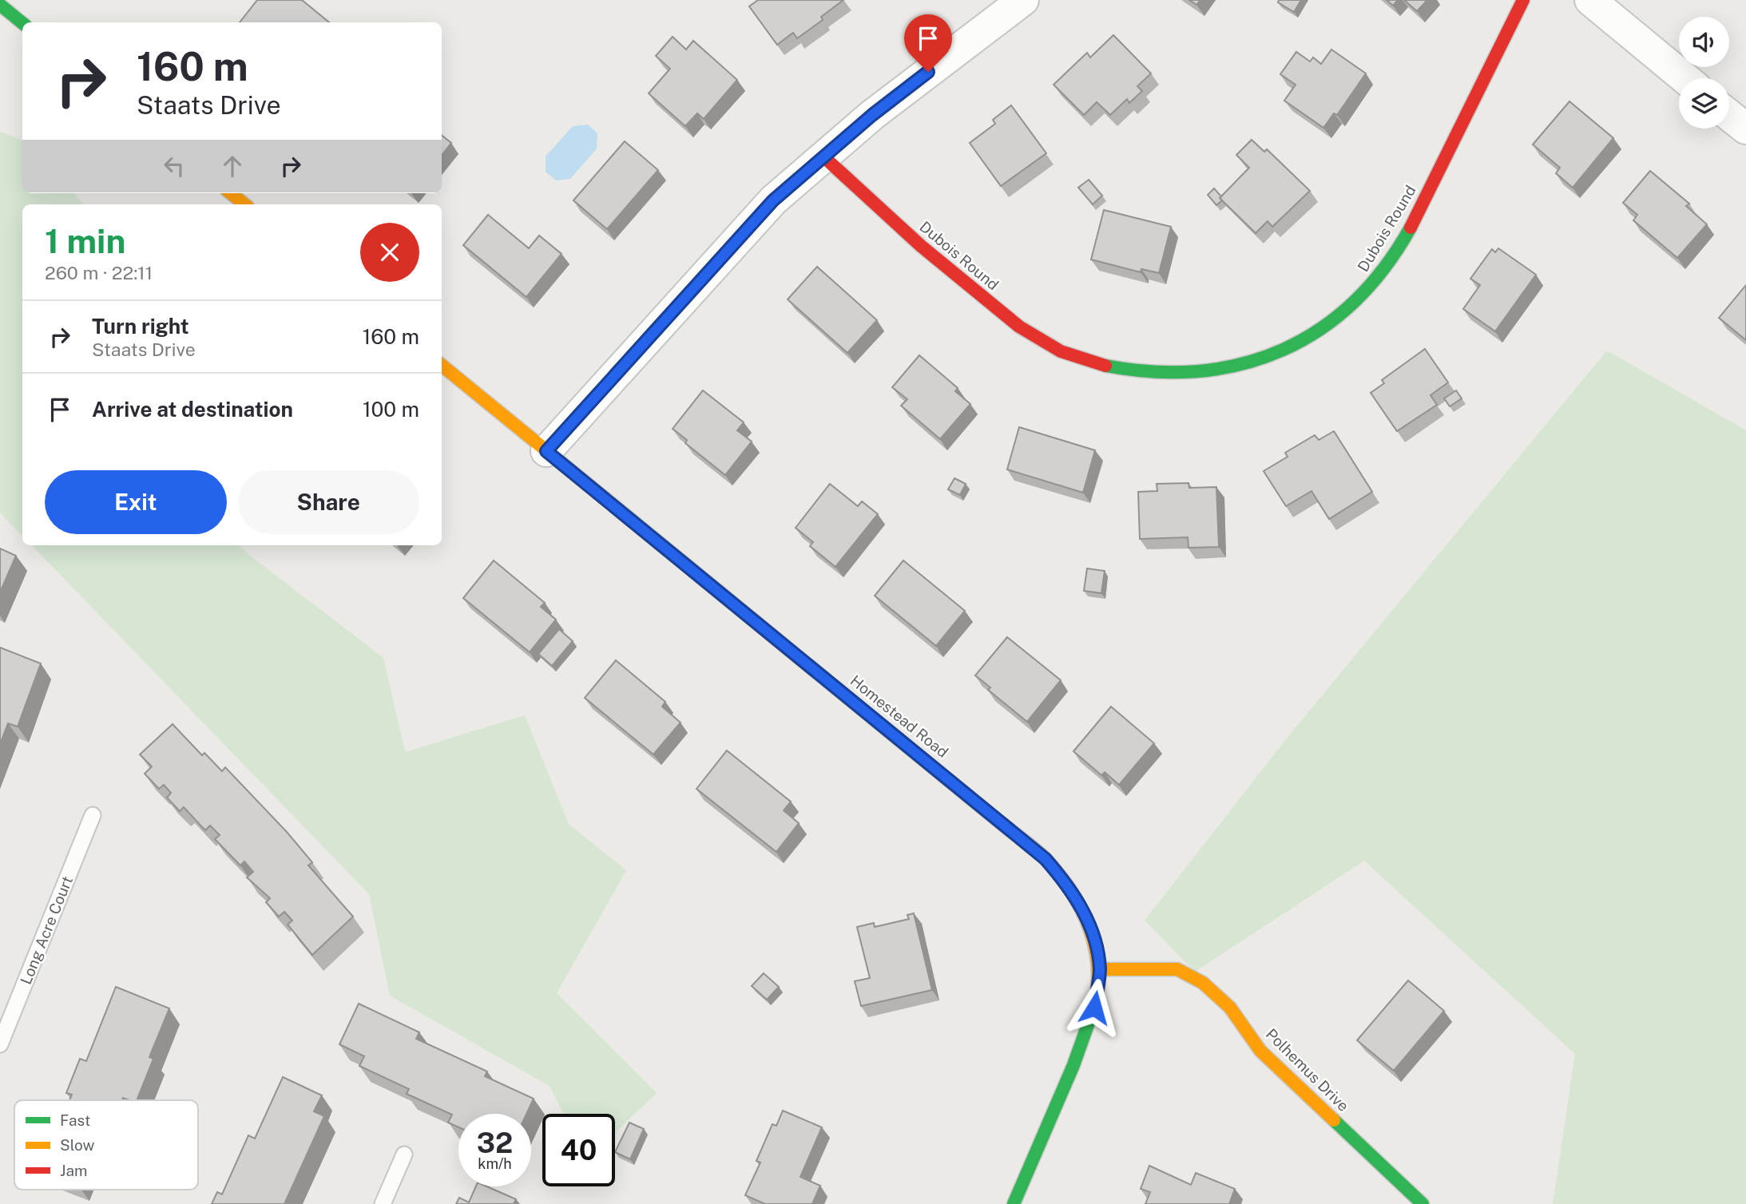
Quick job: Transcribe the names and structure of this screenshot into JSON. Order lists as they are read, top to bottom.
{
  "streets": {
    "street": ["Dubois Round", "Homestead Road", "Polhemus Drive"],
    "lane": ["Long Acre Court"]
  },
  "crossings": [
    ["Homestead Road", "Polhemus Drive"]
  ],
  "legend": ["Fast", "Slow", "Jam"],
  "page": {
    "turn": ["160 m", "Staats Drive"],
    "heading": ["1 min", "260 m · 22:11"],
    "list": [
      {
        "name": "Turn right",
        "note": "Staats Drive",
        "value": "160 m"
      },
      {
        "name": "Arrive at destination",
        "value": "100 m"
      }
    ],
    "buttons": ["Exit", "Share"],
    "speed": "32 km/h",
    "limit": "40"
  }
}
